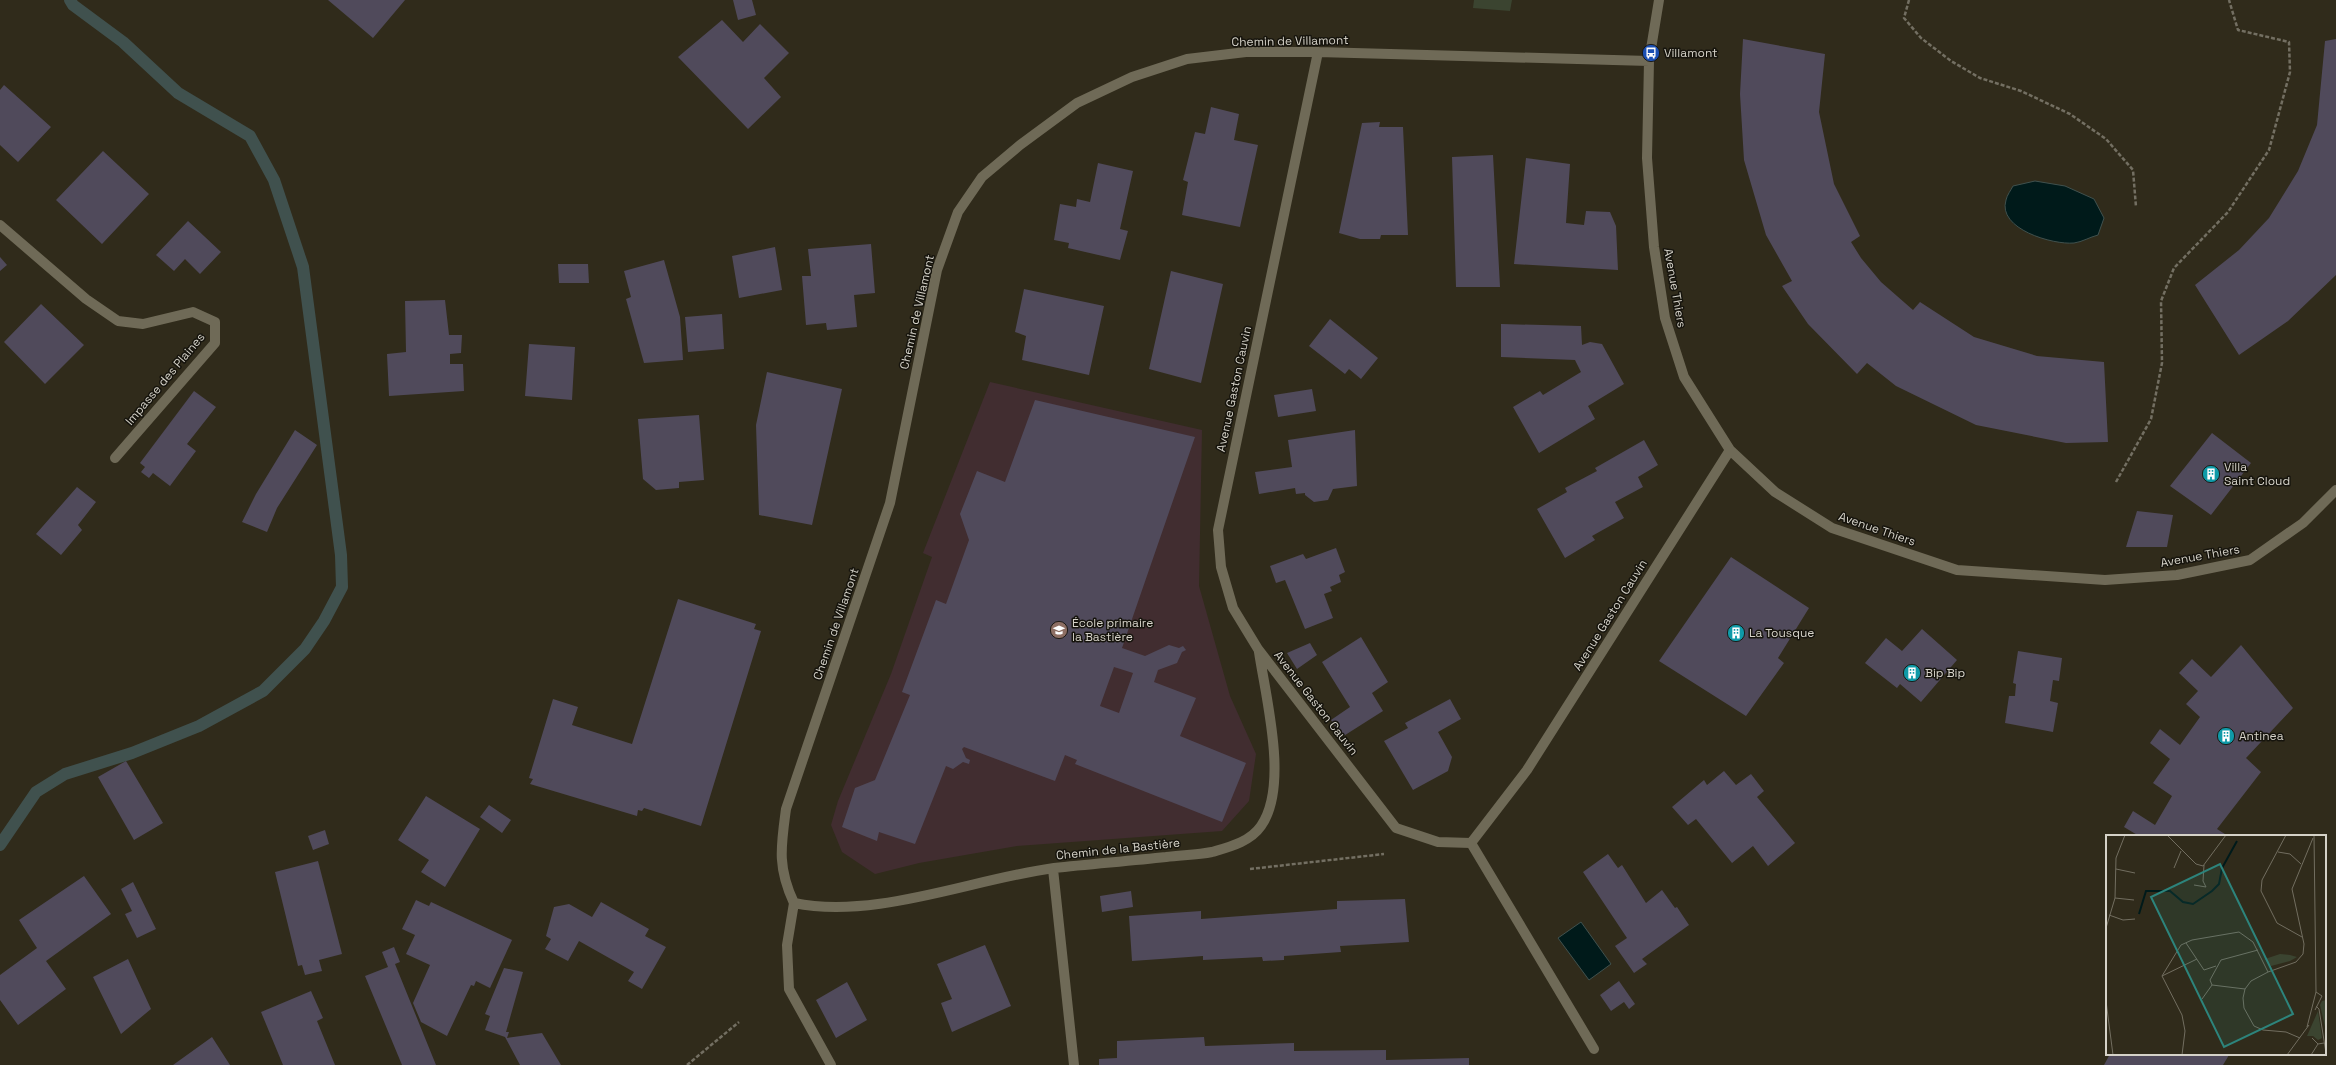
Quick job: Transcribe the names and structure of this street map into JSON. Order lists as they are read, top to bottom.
{
  "streets": {
    "street": [
      "Chemin de Villamont",
      "Avenue Thiers",
      "Impasse des Plaines",
      "Avenue Gaston Cauvin",
      "Chemin de la Bastière"
    ]
  },
  "crossings": [
    ["Chemin de Villamont", "Avenue Thiers"],
    ["Chemin de Villamont", "Avenue Gaston Cauvin"],
    ["Chemin de Villamont", "Chemin de la Bastière"],
    ["Avenue Thiers", "Avenue Gaston Cauvin"],
    ["Avenue Gaston Cauvin", "Chemin de la Bastière"]
  ],
  "places": {
    "bus stop": ["Villamont"],
    "building": [
      "Villa Saint Cloud",
      "La Tousque",
      "Bip Bip",
      "Antinea"
    ],
    "school or university": ["École primaire la Bastière"]
  }
}
